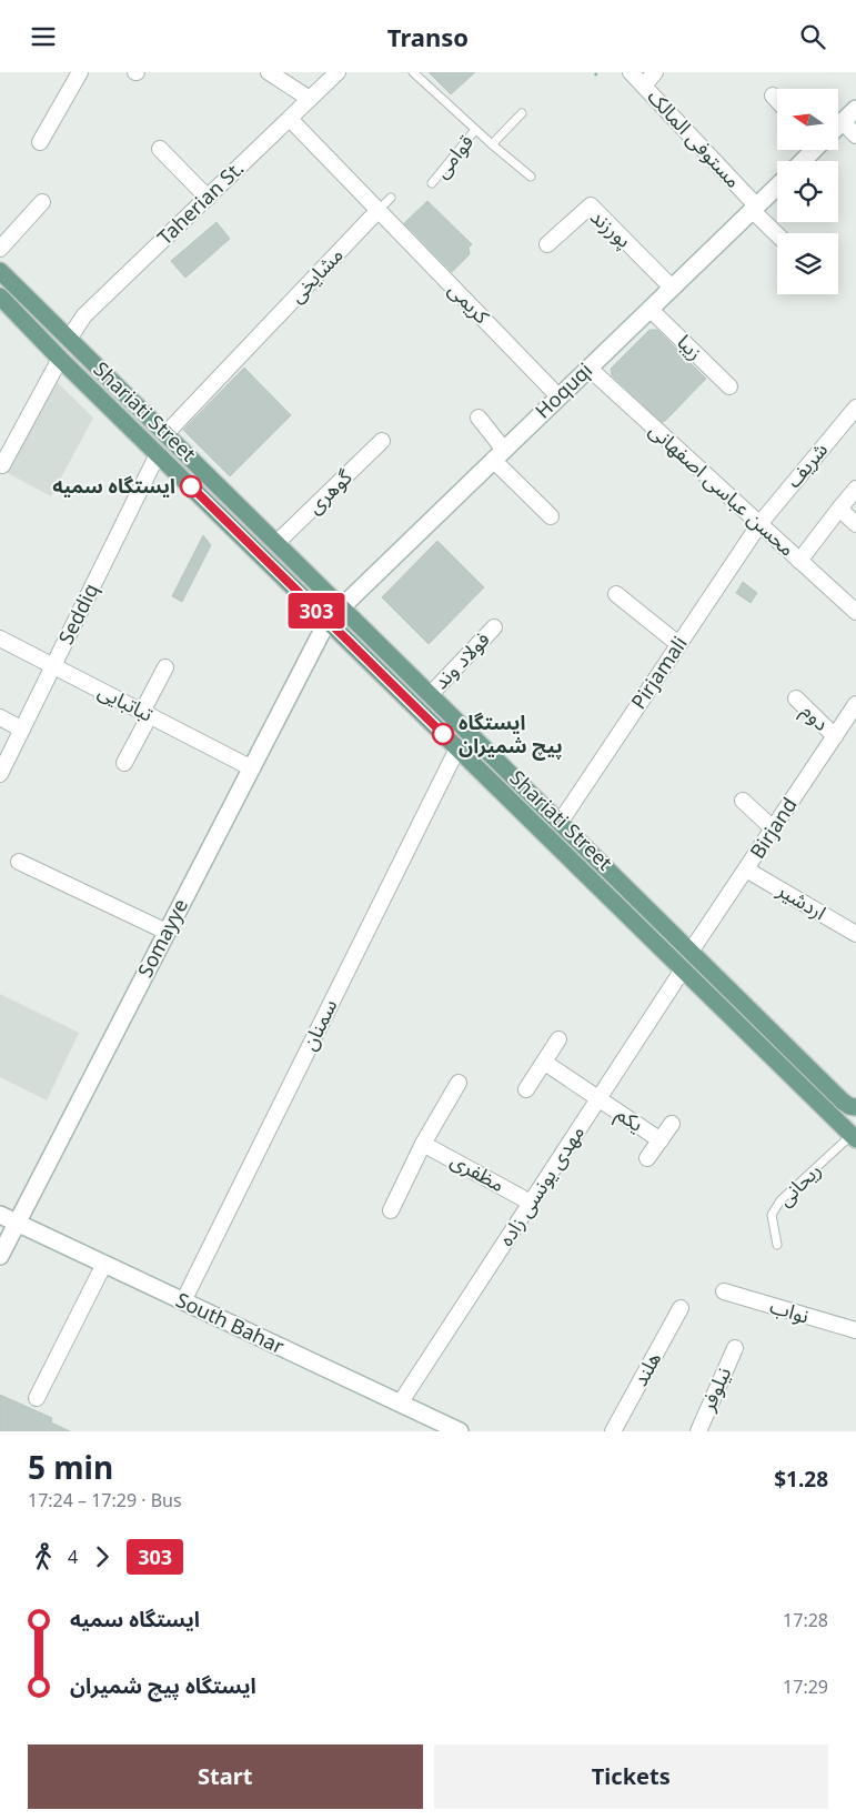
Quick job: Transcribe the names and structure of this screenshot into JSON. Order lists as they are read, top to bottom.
{
  "streets": {
    "main road": [
      "Hoquqi",
      "Shariati Street",
      "Somayye",
      "South Bahar"
    ],
    "street": [
      "مستوفی المالک",
      "Taherian St.",
      "پورزند",
      "مشایخی",
      "کریمی",
      "زیبا",
      "شریف",
      "محسن عباسی اصفهانی",
      "گوهری",
      "Seddiq",
      "فولاد وند",
      "Pirjamali",
      "تباتبایی",
      "دوم",
      "Birjand",
      "اردشیر",
      "سمنان",
      "یکم",
      "مظفری",
      "مهدی یونسی زاده",
      "نواب",
      "هلند",
      "نیلوفر"
    ],
    "lane": ["قوامی", "ریحانی"]
  },
  "crossings": [
    ["مستوفی المالک", "Hoquqi"],
    ["Taherian St.", "Shariati Street"],
    ["پورزند", "Hoquqi"],
    ["مشایخی", "کریمی"],
    ["مشایخی", "Shariati Street"],
    ["کریمی", "Hoquqi"],
    ["زیبا", "Hoquqi"],
    ["Hoquqi", "Shariati Street"],
    ["Hoquqi", "محسن عباسی اصفهانی"],
    ["Hoquqi", "Somayye"],
    ["Shariati Street", "گوهری"],
    ["Shariati Street", "Seddiq"],
    ["Shariati Street", "فولاد وند"],
    ["Shariati Street", "Pirjamali"],
    ["Shariati Street", "Birjand"],
    ["Shariati Street", "Somayye"],
    ["Shariati Street", "سمنان"],
    ["Shariati Street", "ریحانی"],
    ["Shariati Street", "مهدی یونسی زاده"],
    ["شریف", "محسن عباسی اصفهانی"],
    ["شریف", "Pirjamali"],
    ["محسن عباسی اصفهانی", "Pirjamali"],
    ["Seddiq", "تباتبایی"],
    ["تباتبایی", "Somayye"],
    ["دوم", "Birjand"],
    ["Birjand", "اردشیر"],
    ["Somayye", "South Bahar"],
    ["سمنان", "South Bahar"],
    ["یکم", "مهدی یونسی زاده"],
    ["مظفری", "مهدی یونسی زاده"],
    ["مهدی یونسی زاده", "South Bahar"]
  ],
  "places": ["ایستگاه سمیه", "ایستگاه پیچ شمیران"],
  "lines": ["bus line 303"],
  "north": "left",
  "page": {
    "header": "Transo",
    "on_map": "303",
    "heading": ["5 min", "17:24 – 17:29 · Bus", "$1.28"],
    "legs": ["4", "303"],
    "list": [
      {
        "name": "ایستگاه سمیه",
        "value": "17:28"
      },
      {
        "name": "ایستگاه پیچ شمیران",
        "value": "17:29"
      }
    ],
    "buttons": ["Start", "Tickets"]
  }
}
